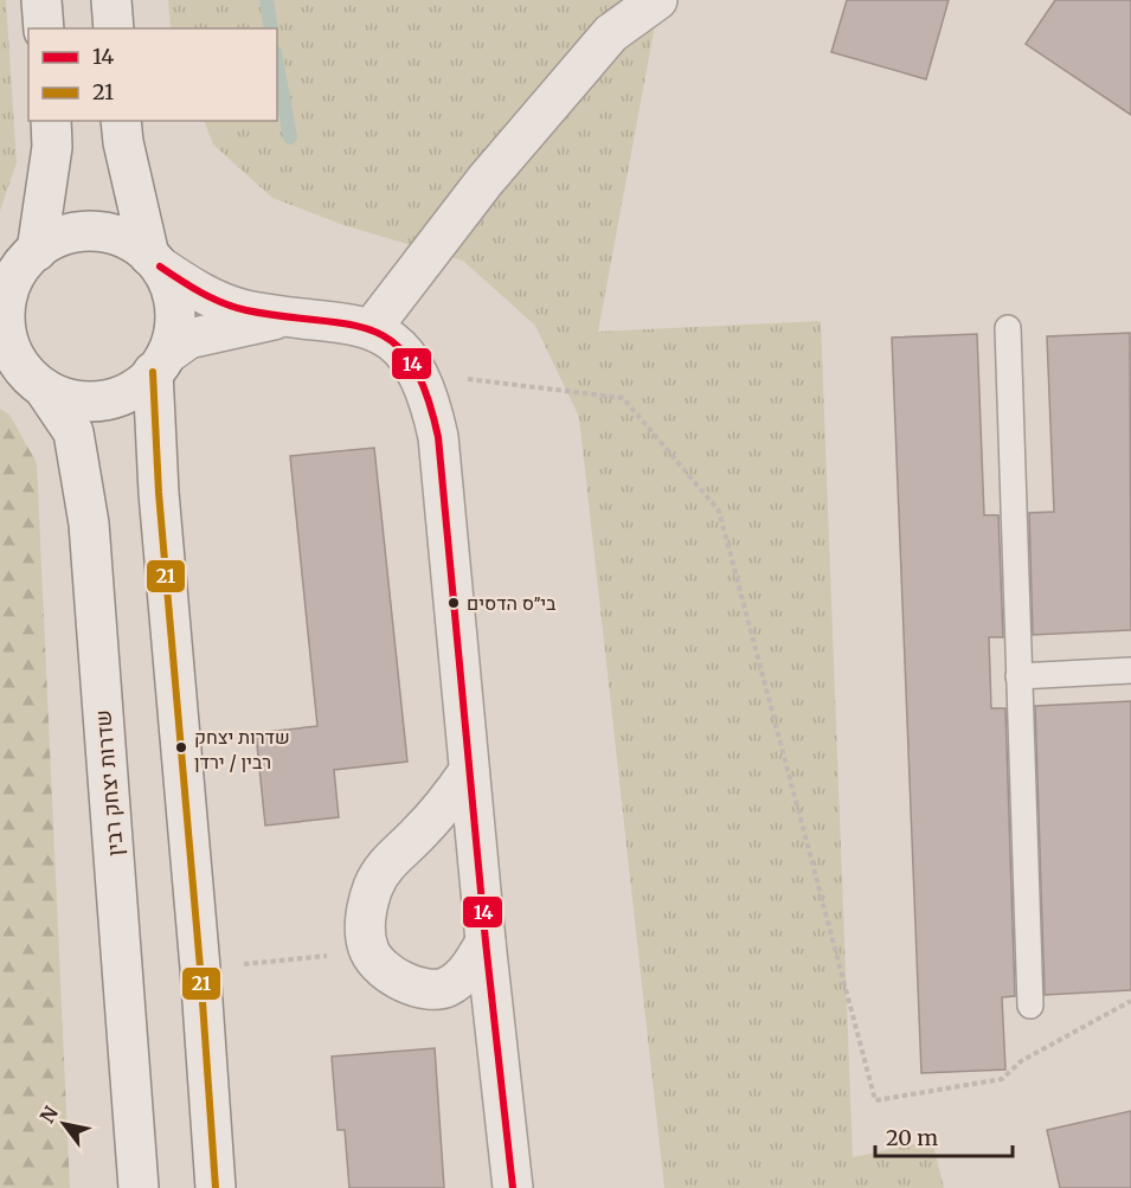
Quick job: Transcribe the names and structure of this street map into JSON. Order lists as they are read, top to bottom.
{
  "streets": {
    "main road": ["שדרות יצחק רבין"]
  },
  "places": ["בי״ס הדסים", "שדרות יצחק רבין / ירדן"],
  "lines": ["transit line 14", "transit line 21"],
  "legend": ["14", "21"],
  "scale_bar": "20 m",
  "north": "top left"
}
